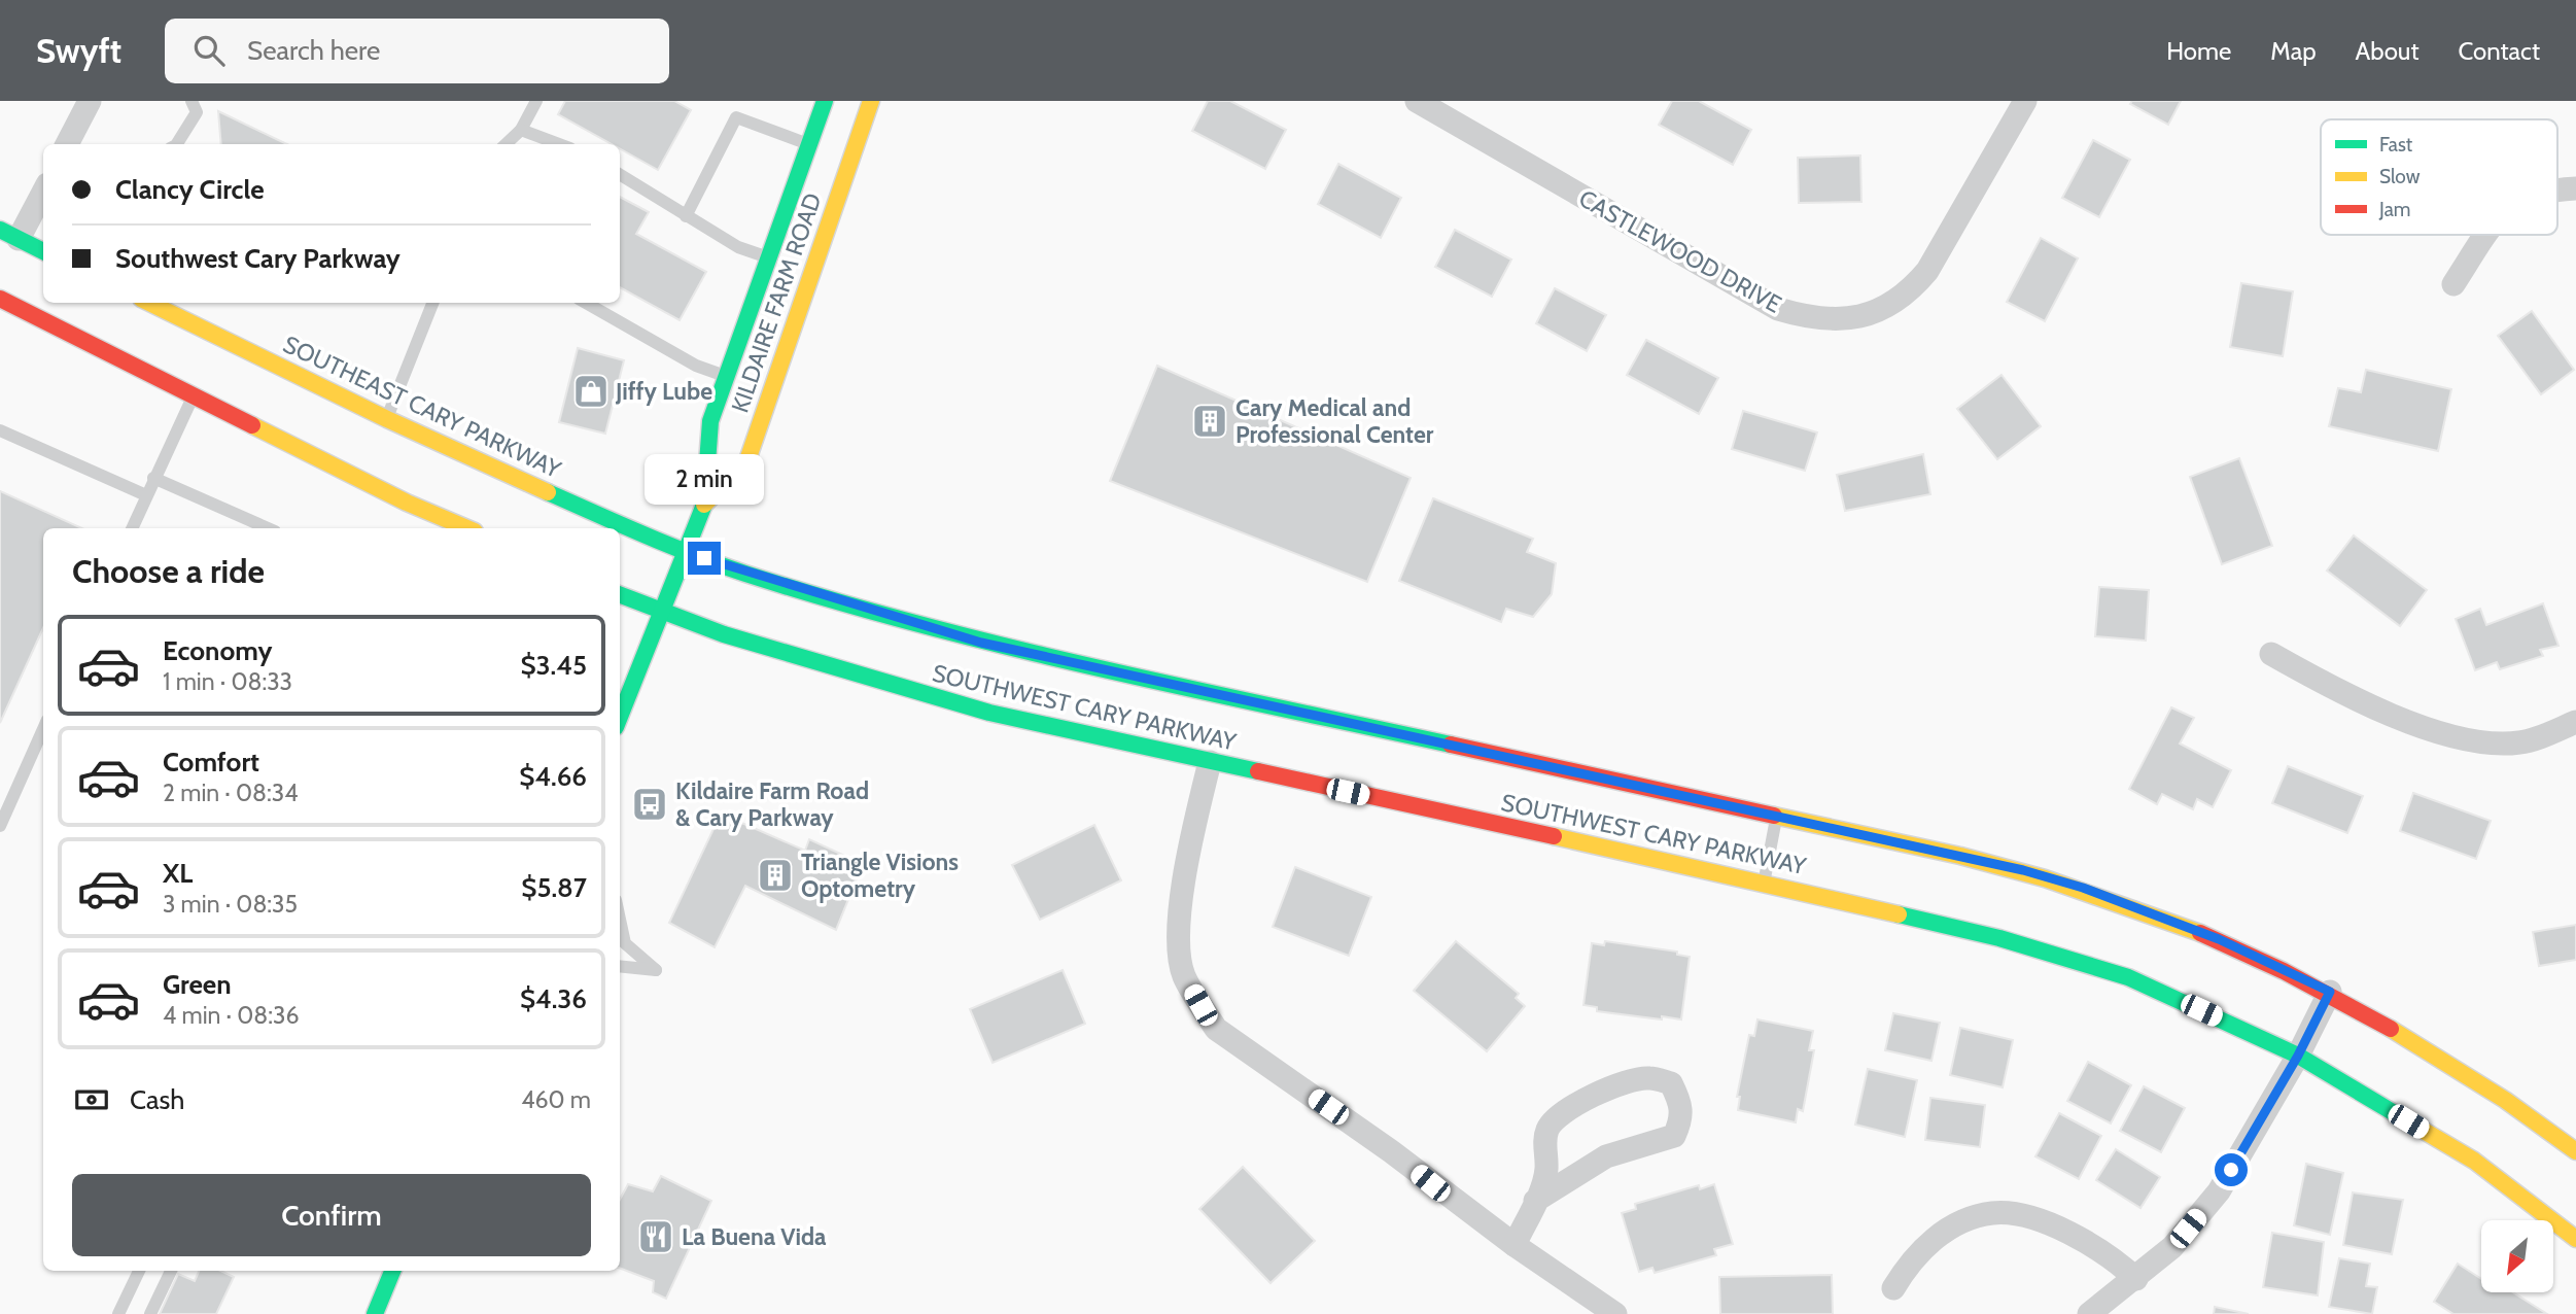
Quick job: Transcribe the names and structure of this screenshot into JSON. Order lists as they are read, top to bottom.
{
  "streets": {
    "main road": ["KILDAIRE FARM ROAD", "SOUTHEAST CARY PARKWAY", "SOUTHWEST CARY PARKWAY"],
    "street": ["CASTLEWOOD DRIVE"]
  },
  "crossings": [
    ["KILDAIRE FARM ROAD", "SOUTHEAST CARY PARKWAY"],
    ["KILDAIRE FARM ROAD", "SOUTHWEST CARY PARKWAY"],
    ["SOUTHEAST CARY PARKWAY", "SOUTHWEST CARY PARKWAY"]
  ],
  "places": {
    "shop": ["Jiffy Lube"],
    "building": ["Cary Medical and Professional Center", "Triangle Visions Optometry"],
    "bus stop": ["Kildaire Farm Road & Cary Parkway"],
    "restaurant": ["La Buena Vida"]
  },
  "legend": ["Fast", "Slow", "Jam"],
  "north": "bottom left",
  "page": {
    "header": "Swyft",
    "search": "Search here",
    "nav": [
      "Home",
      "Map",
      "About",
      "Contact"
    ],
    "banner": ["Clancy Circle", "Southwest Cary Parkway"],
    "bubble": "2 min",
    "heading": "Choose a ride",
    "list": [
      {
        "name": "Economy",
        "note": "1 min · 08:33",
        "value": "$3.45"
      },
      {
        "name": "Comfort",
        "note": "2 min · 08:34",
        "value": "$4.66"
      },
      {
        "name": "XL",
        "note": "3 min · 08:35",
        "value": "$5.87"
      },
      {
        "name": "Green",
        "note": "4 min · 08:36",
        "value": "$4.36"
      }
    ],
    "pay": ["Cash", "460 m"],
    "buttons": "Confirm"
  }
}
